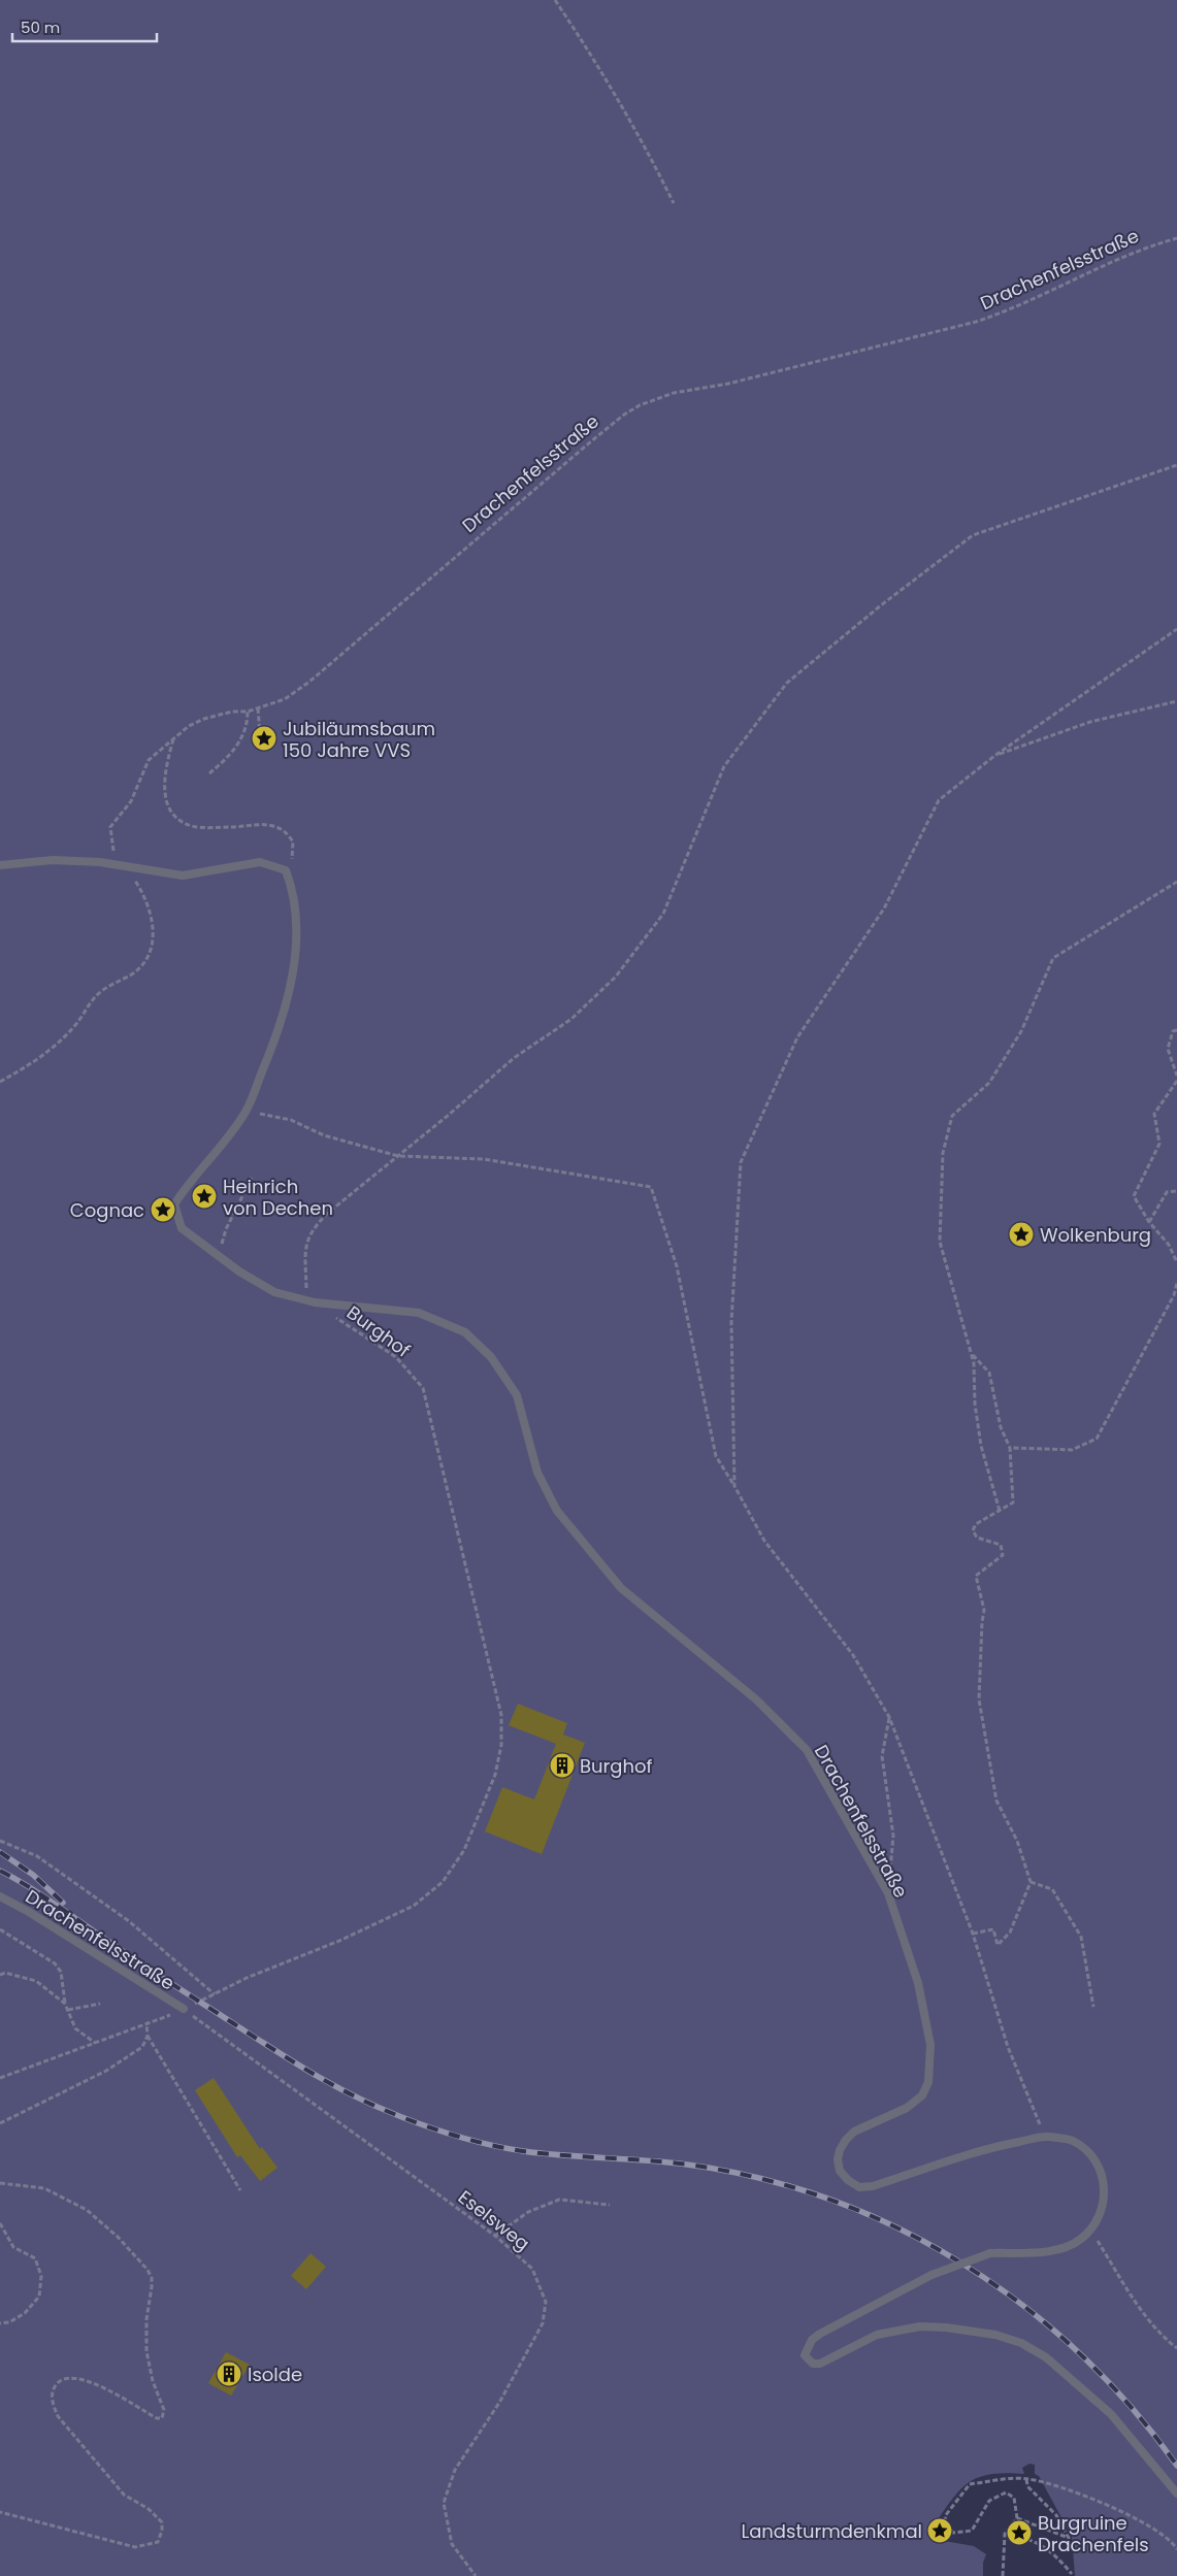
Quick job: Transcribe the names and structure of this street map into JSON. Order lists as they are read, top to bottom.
{
  "streets": {
    "lane": ["Drachenfelsstraße"],
    "path": ["Burghof", "Eselsweg"]
  },
  "crossings": [
    ["Drachenfelsstraße", "Burghof"],
    ["Drachenfelsstraße", "Eselsweg"],
    ["Burghof", "Eselsweg"]
  ],
  "places": {
    "place": [
      "Jubiläumsbaum 150 Jahre VVS",
      "Heinrich von Dechen",
      "Cognac",
      "Wolkenburg",
      "Landsturmdenkmal",
      "Burgruine Drachenfels"
    ],
    "building": ["Burghof", "Isolde"]
  },
  "scale_bar": "50 m"
}
